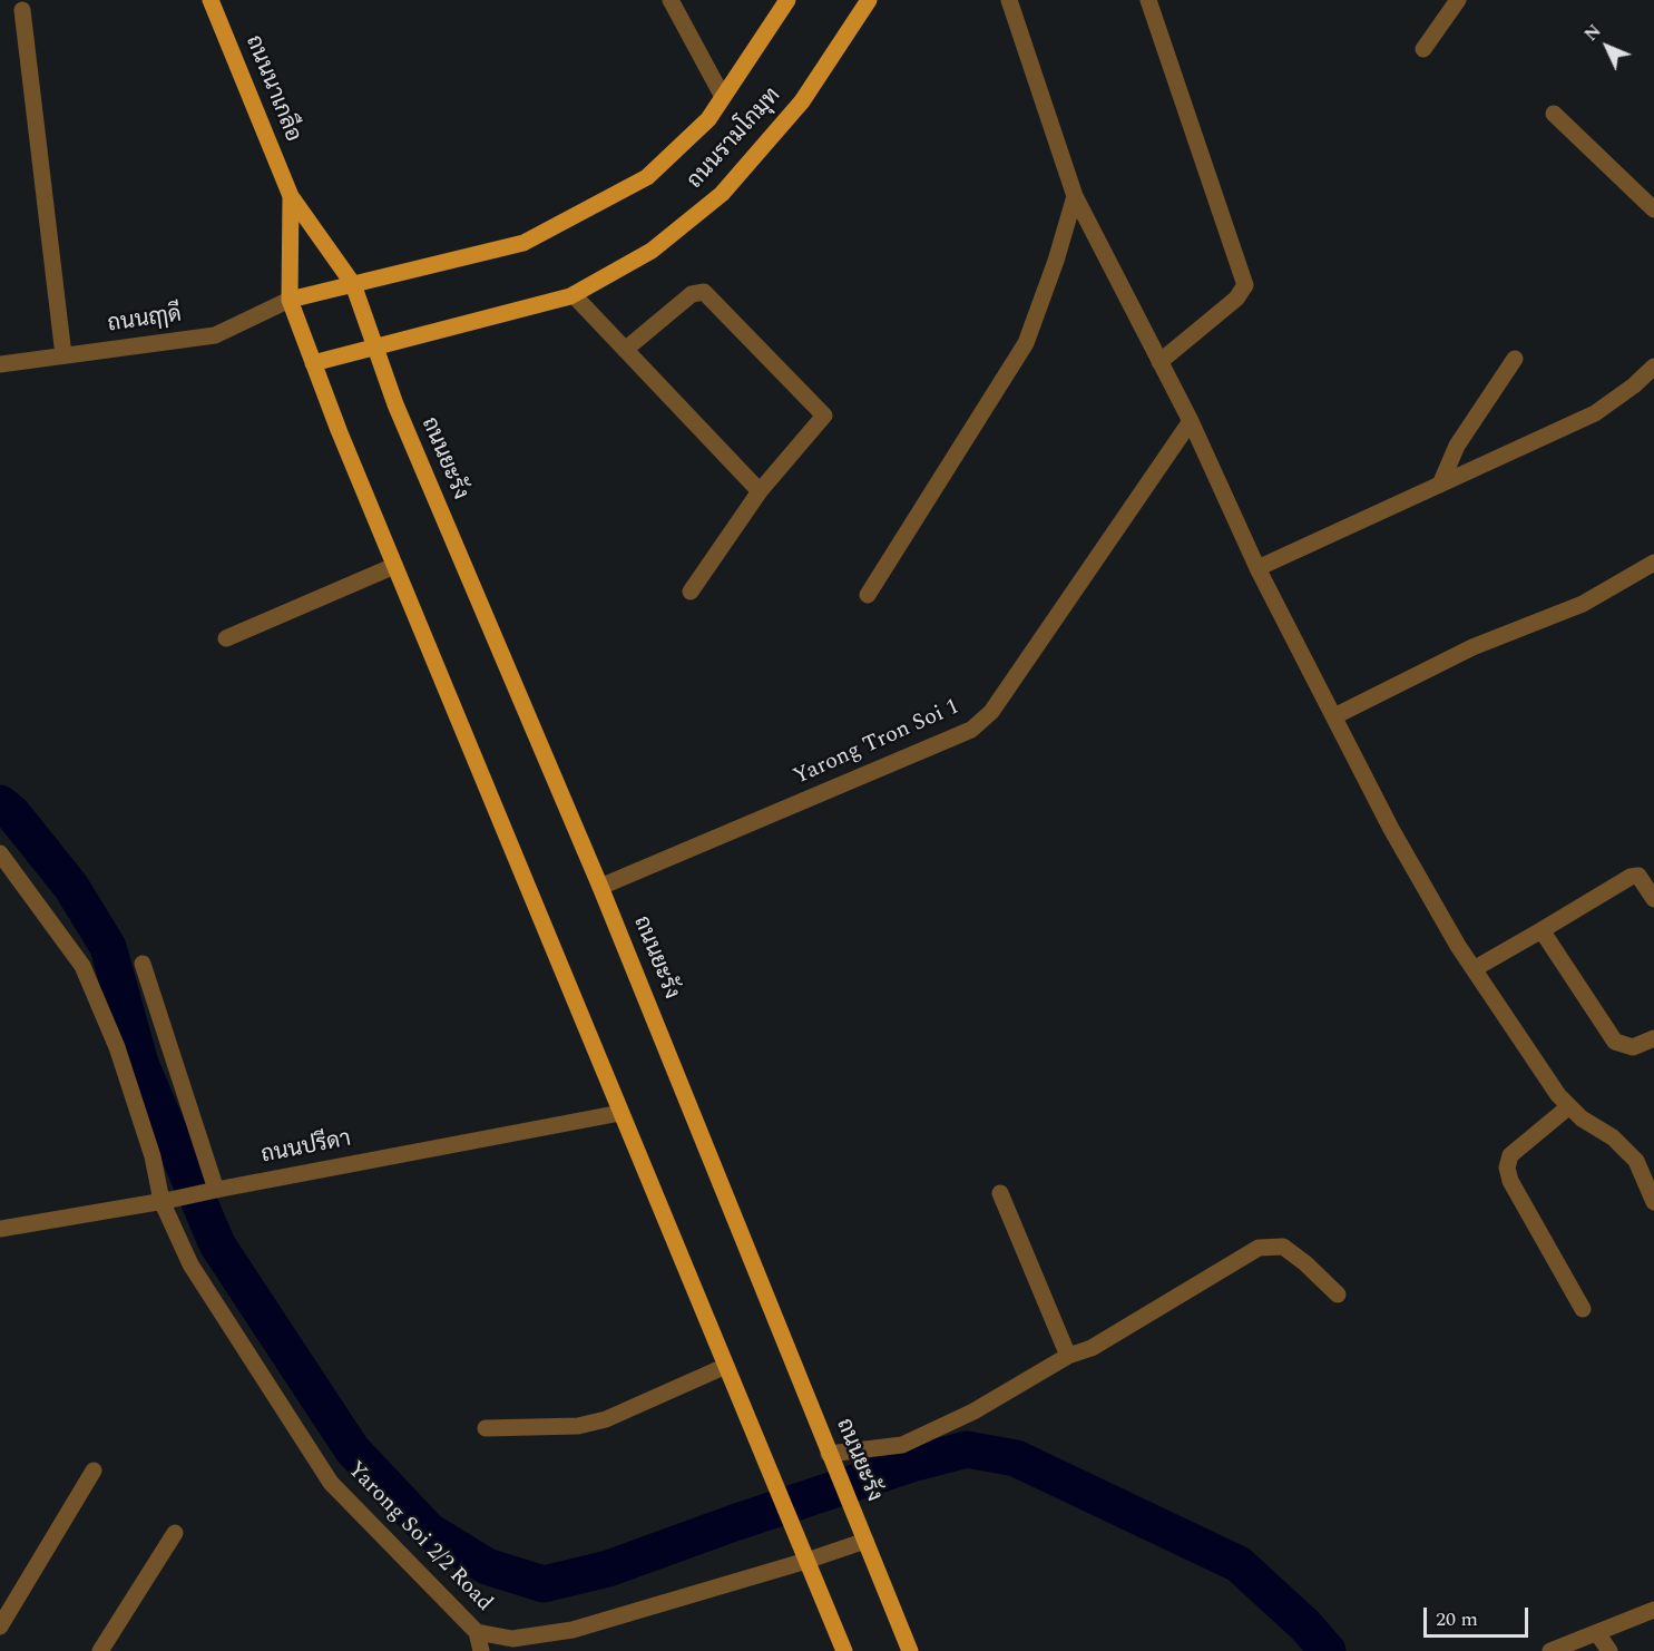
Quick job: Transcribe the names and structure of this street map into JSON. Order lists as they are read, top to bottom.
{
  "streets": {
    "main road": ["ถนนนาเกลือ", "ถนนรามโกมุท", "ถนนยะรัง"],
    "street": [
      "ถนนฤๅดี",
      "Yarong Tron Soi 1",
      "ถนนปรีดา",
      "Yarong Soi 2/2 Road"
    ]
  },
  "crossings": [
    ["ถนนนาเกลือ", "ถนนรามโกมุท"],
    ["ถนนนาเกลือ", "ถนนฤๅดี"],
    ["ถนนนาเกลือ", "ถนนยะรัง"],
    ["ถนนรามโกมุท", "ถนนฤๅดี"],
    ["ถนนรามโกมุท", "ถนนยะรัง"],
    ["ถนนยะรัง", "Yarong Tron Soi 1"],
    ["ถนนยะรัง", "Yarong Soi 2/2 Road"],
    ["ถนนปรีดา", "Yarong Soi 2/2 Road"]
  ],
  "scale_bar": "20 m",
  "north": "top left"
}
